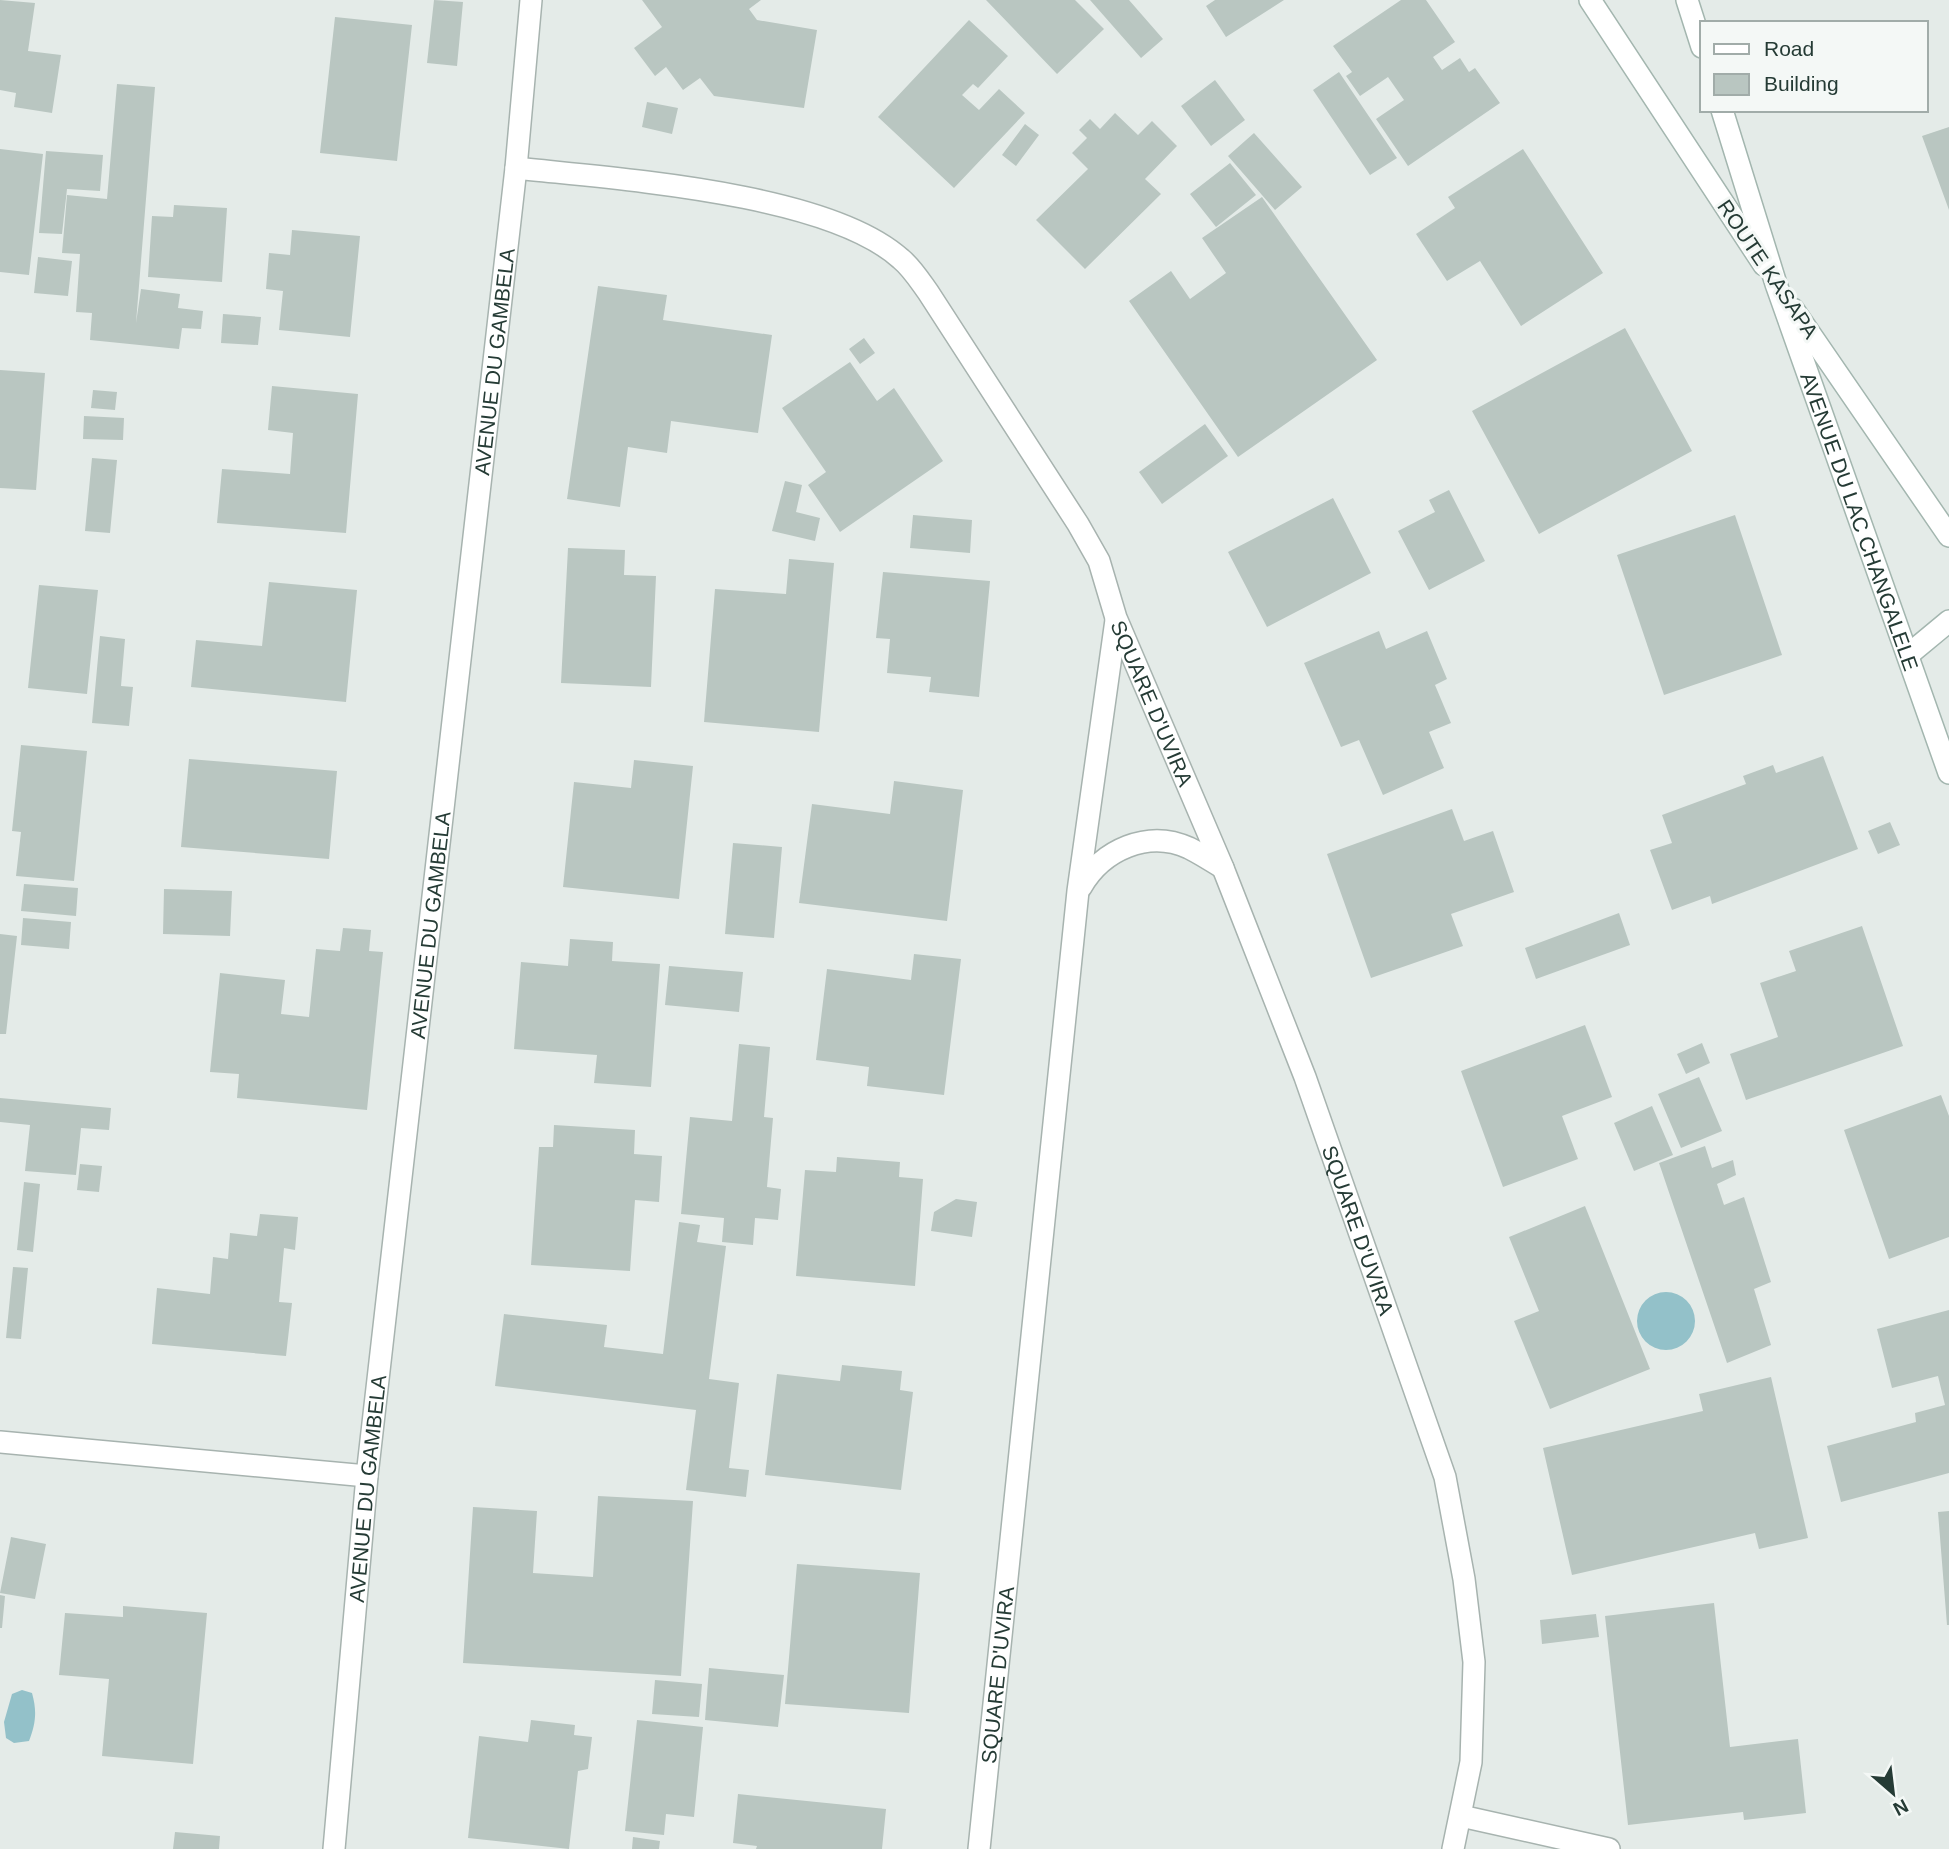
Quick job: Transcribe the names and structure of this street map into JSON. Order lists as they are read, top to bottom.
{
  "streets": {
    "street": [
      "ROUTE KASAPA",
      "AVENUE DU GAMBELA",
      "AVENUE DU LAC CHANGALELE",
      "SQUARE D'UVIRA"
    ]
  },
  "crossings": [
    ["ROUTE KASAPA", "AVENUE DU LAC CHANGALELE"]
  ],
  "legend": ["Road", "Building"],
  "north": "bottom right"
}
